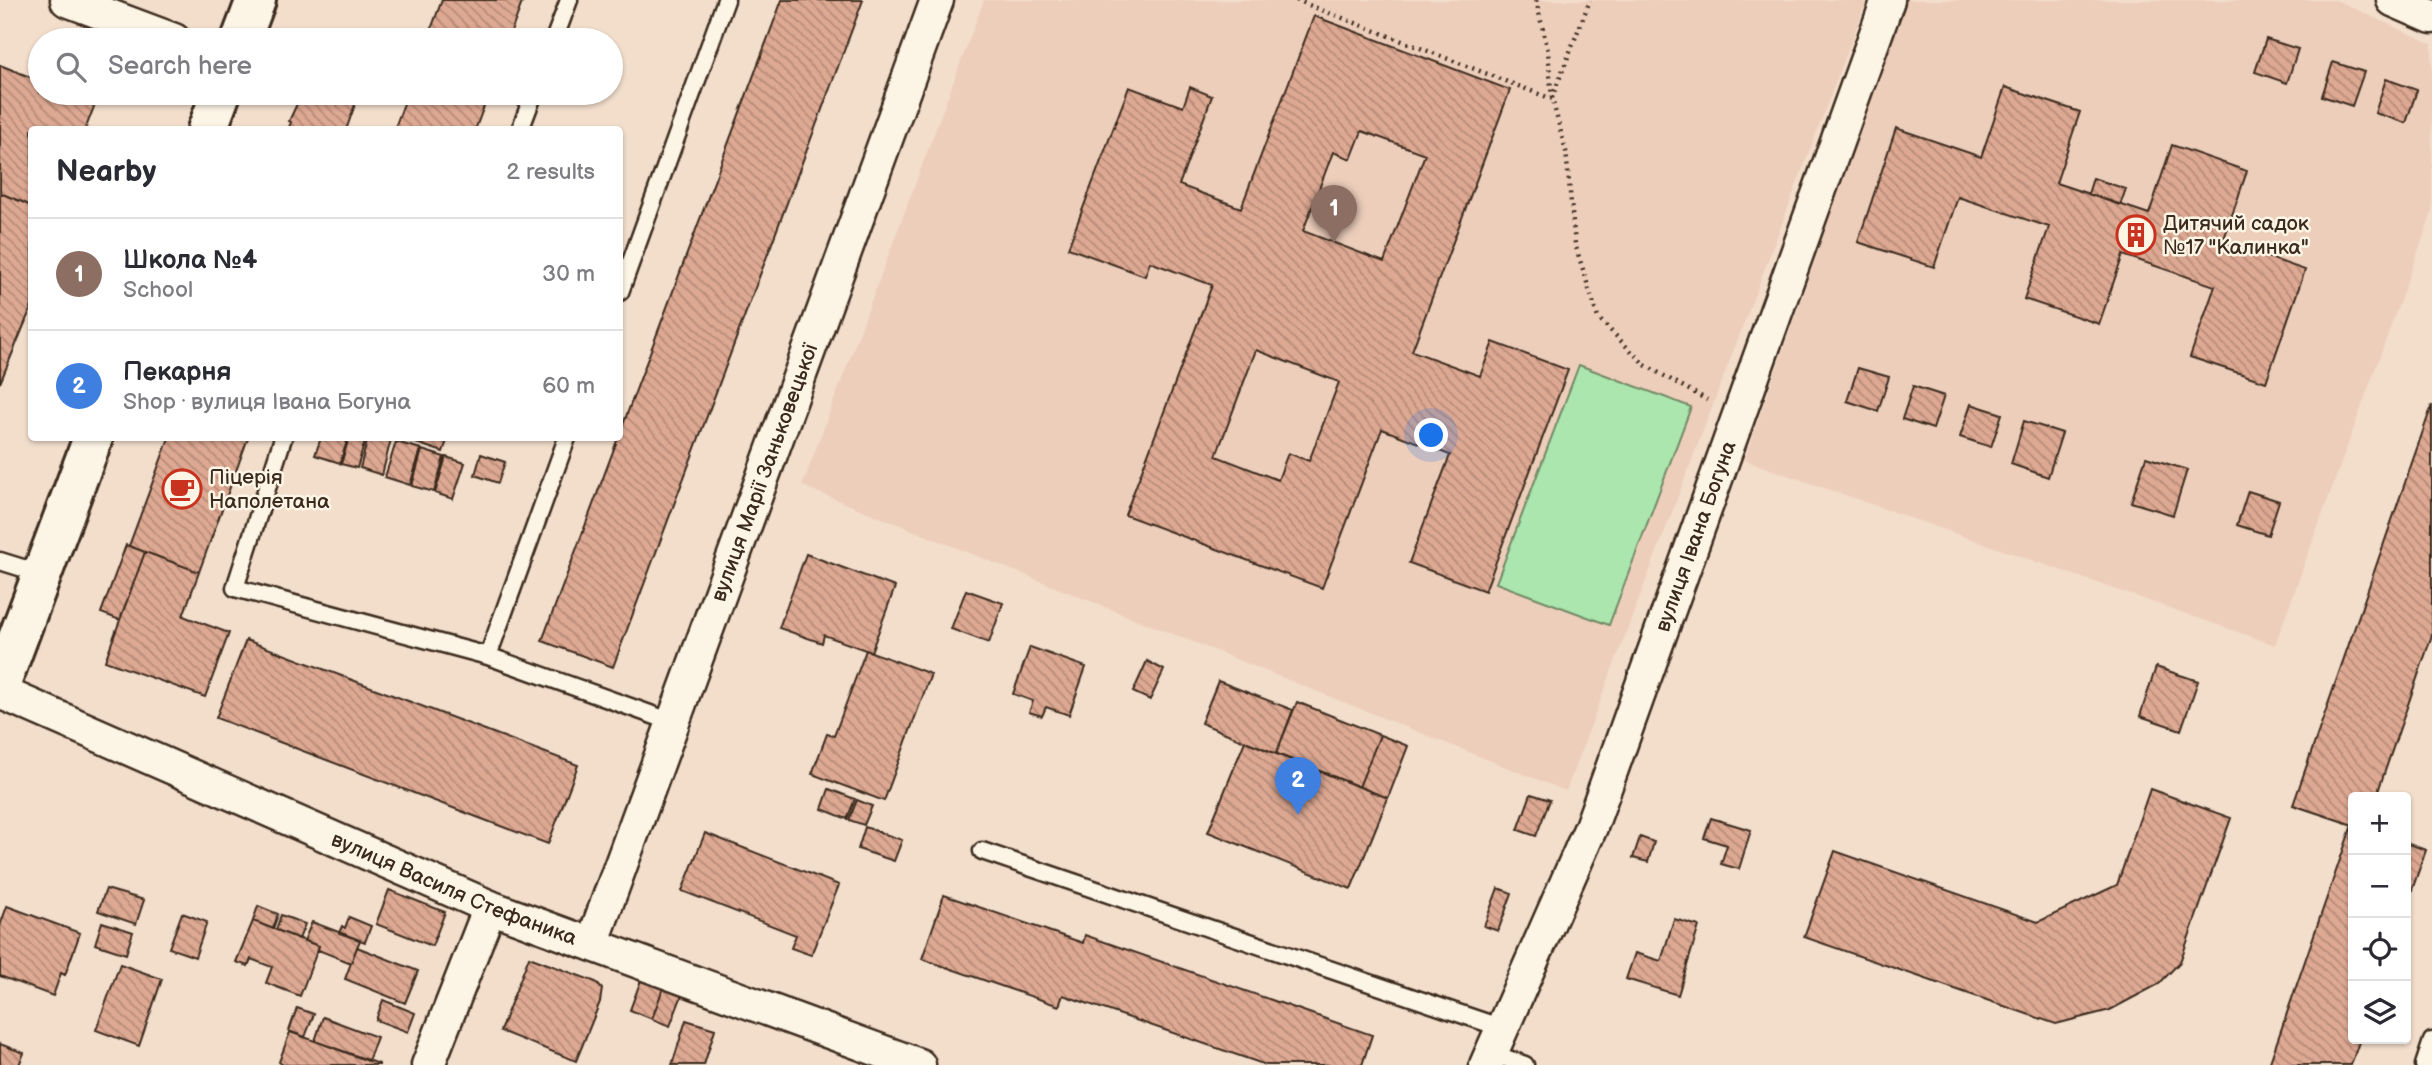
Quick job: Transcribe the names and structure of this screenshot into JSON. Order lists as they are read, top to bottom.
{
  "streets": {
    "street": ["вулиця Марії Заньковецької", "вулиця Івана Богуна", "вулиця Василя Стефаника"]
  },
  "crossings": [
    ["вулиця Марії Заньковецької", "вулиця Василя Стефаника"]
  ],
  "places": {
    "building": ["Дитячий садок №17 \"Калинка\""],
    "cafe": ["Піцерія Наполетана"]
  },
  "page": {
    "search": "Search here",
    "heading": ["Nearby", "2 results"],
    "pins": ["1", "2"],
    "list": [
      {
        "mark": "1",
        "name": "Школа №4",
        "note": "School",
        "value": "30 m"
      },
      {
        "mark": "2",
        "name": "Пекарня",
        "note": "Shop · вулиця Івана Богуна",
        "value": "60 m"
      }
    ],
    "map_buttons": ["+", "−"]
  }
}
